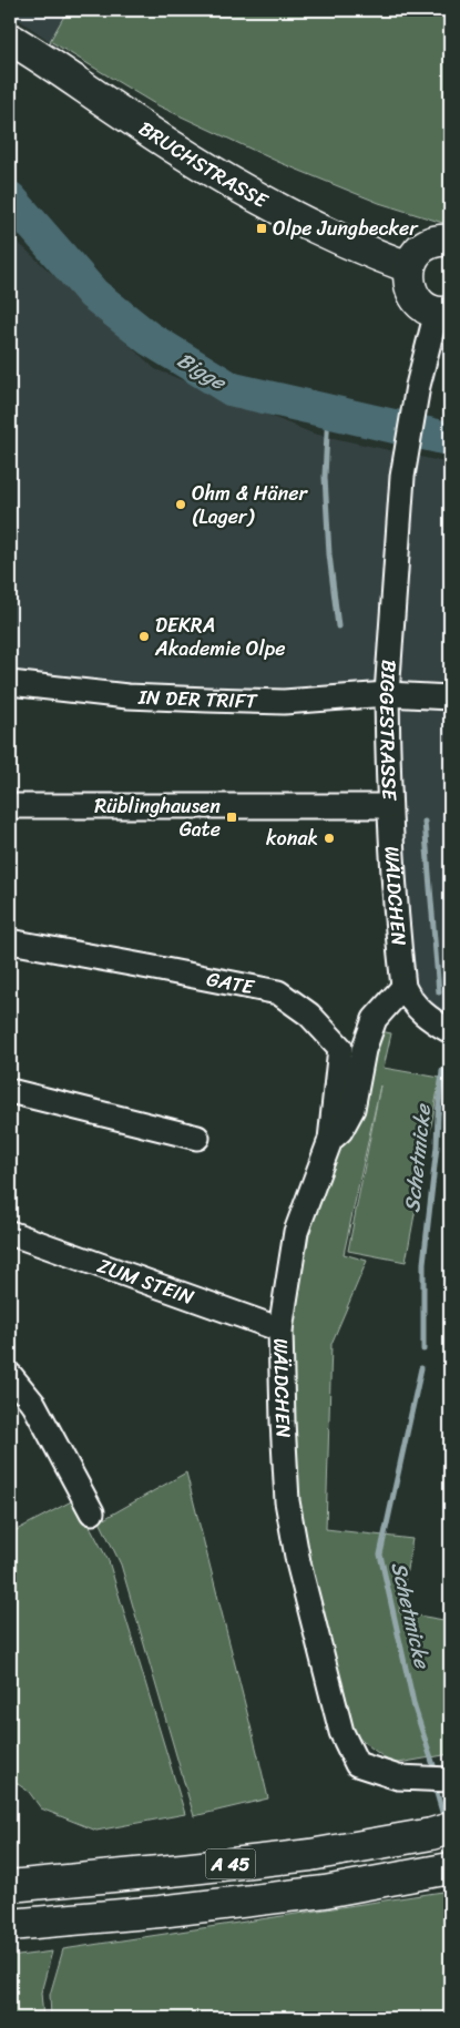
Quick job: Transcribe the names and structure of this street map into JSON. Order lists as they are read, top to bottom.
{
  "streets": {
    "main road": ["BRUCHSTRASSE", "A 45"],
    "street": [
      "IN DER TRIFT",
      "BIGGESTRASSE",
      "WÄLDCHEN",
      "GATE",
      "ZUM STEIN"
    ]
  },
  "crossings": [
    ["IN DER TRIFT", "BIGGESTRASSE"],
    ["BIGGESTRASSE", "WÄLDCHEN"],
    ["WÄLDCHEN", "GATE"],
    ["WÄLDCHEN", "ZUM STEIN"]
  ],
  "water": ["Bigge", "Schetmicke"],
  "places": {
    "transit": ["Olpe Jungbecker", "Rüblinghausen Gate"],
    "other": ["Ohm & Häner (Lager)", "DEKRA Akademie Olpe", "konak"]
  }
}
